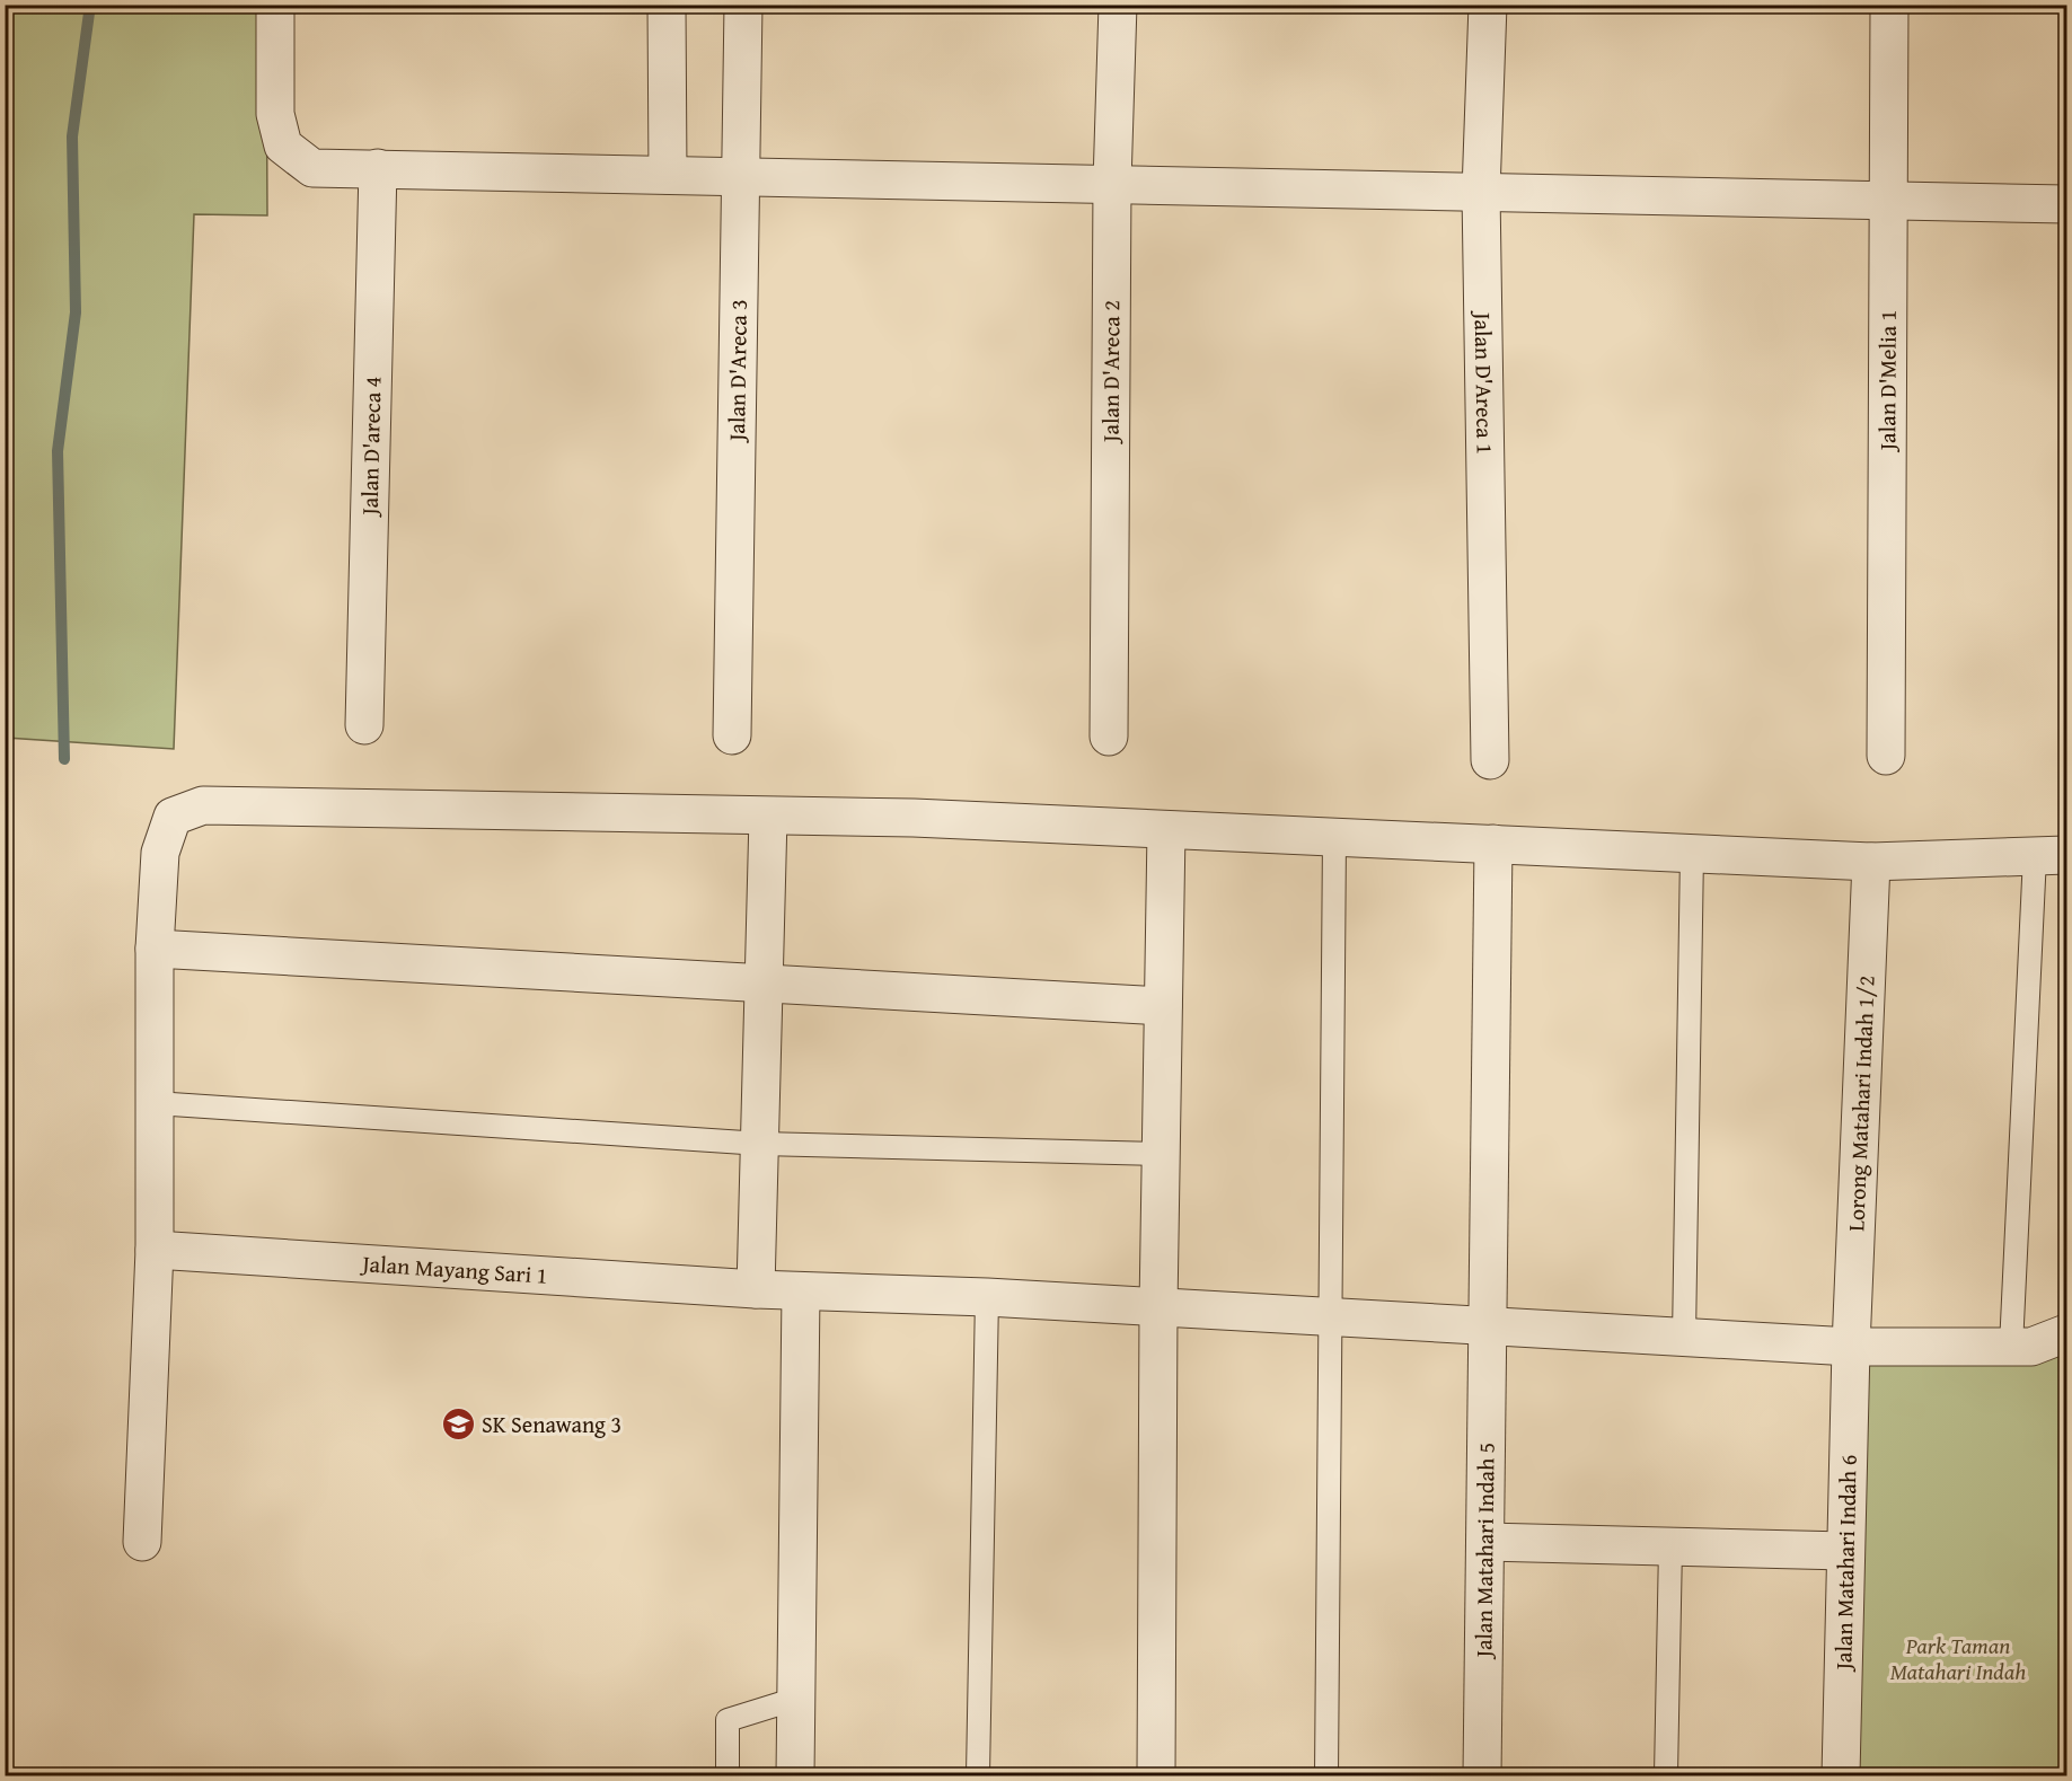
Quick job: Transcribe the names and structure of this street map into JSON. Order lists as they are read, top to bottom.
{
  "streets": {
    "street": [
      "Jalan D'Areca 3",
      "Jalan D'Areca 2",
      "Jalan D'Melia 1",
      "Jalan D'Areca 1",
      "Jalan D'areca 4",
      "Lorong Matahari Indah 1/2",
      "Jalan Mayang Sari 1",
      "Jalan Matahari Indah 5",
      "Jalan Matahari Indah 6"
    ]
  },
  "crossings": [
    ["Lorong Matahari Indah 1/2", "Jalan Mayang Sari 1"],
    ["Lorong Matahari Indah 1/2", "Jalan Matahari Indah 6"],
    ["Jalan Mayang Sari 1", "Jalan Matahari Indah 5"],
    ["Jalan Mayang Sari 1", "Jalan Matahari Indah 6"]
  ],
  "parks": ["Park Taman Matahari Indah"],
  "places": {
    "school or university": ["SK Senawang 3"]
  }
}
